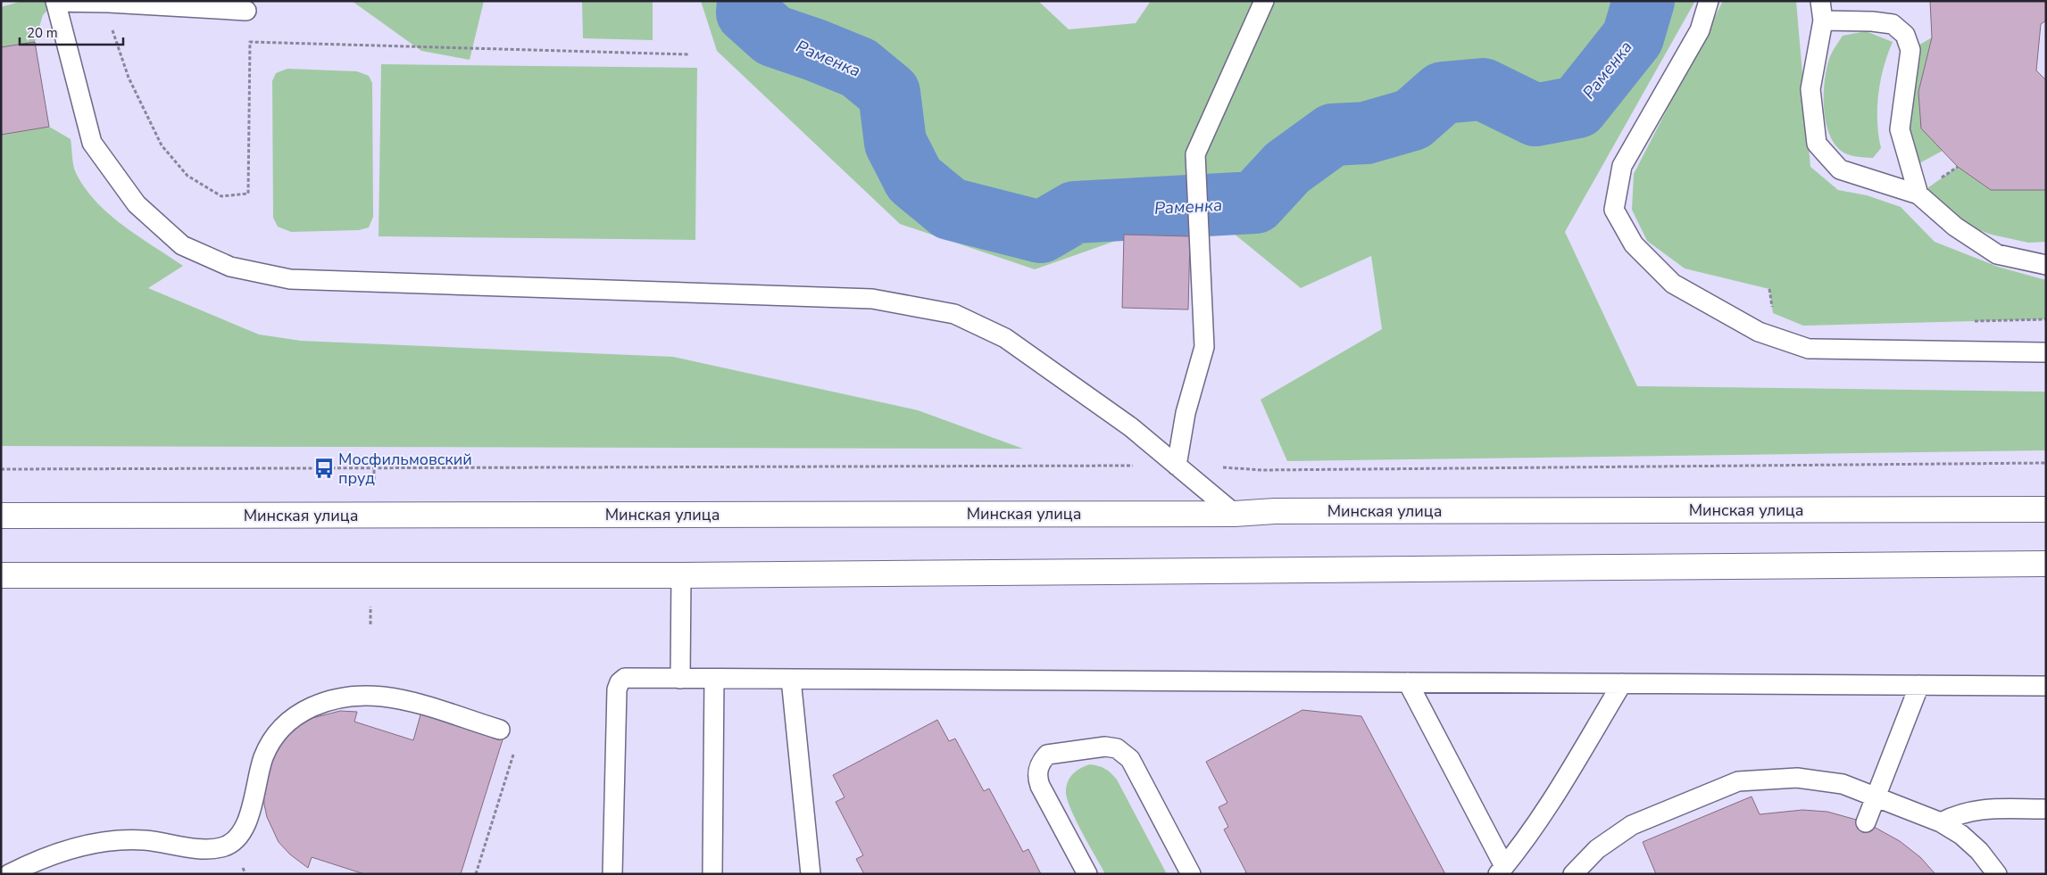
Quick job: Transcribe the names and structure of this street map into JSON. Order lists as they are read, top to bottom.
{
  "streets": {
    "main road": ["Минская улица"]
  },
  "water": ["Раменка"],
  "places": {
    "bus stop": ["Мосфильмовский пруд"]
  },
  "scale_bar": "20 m"
}
